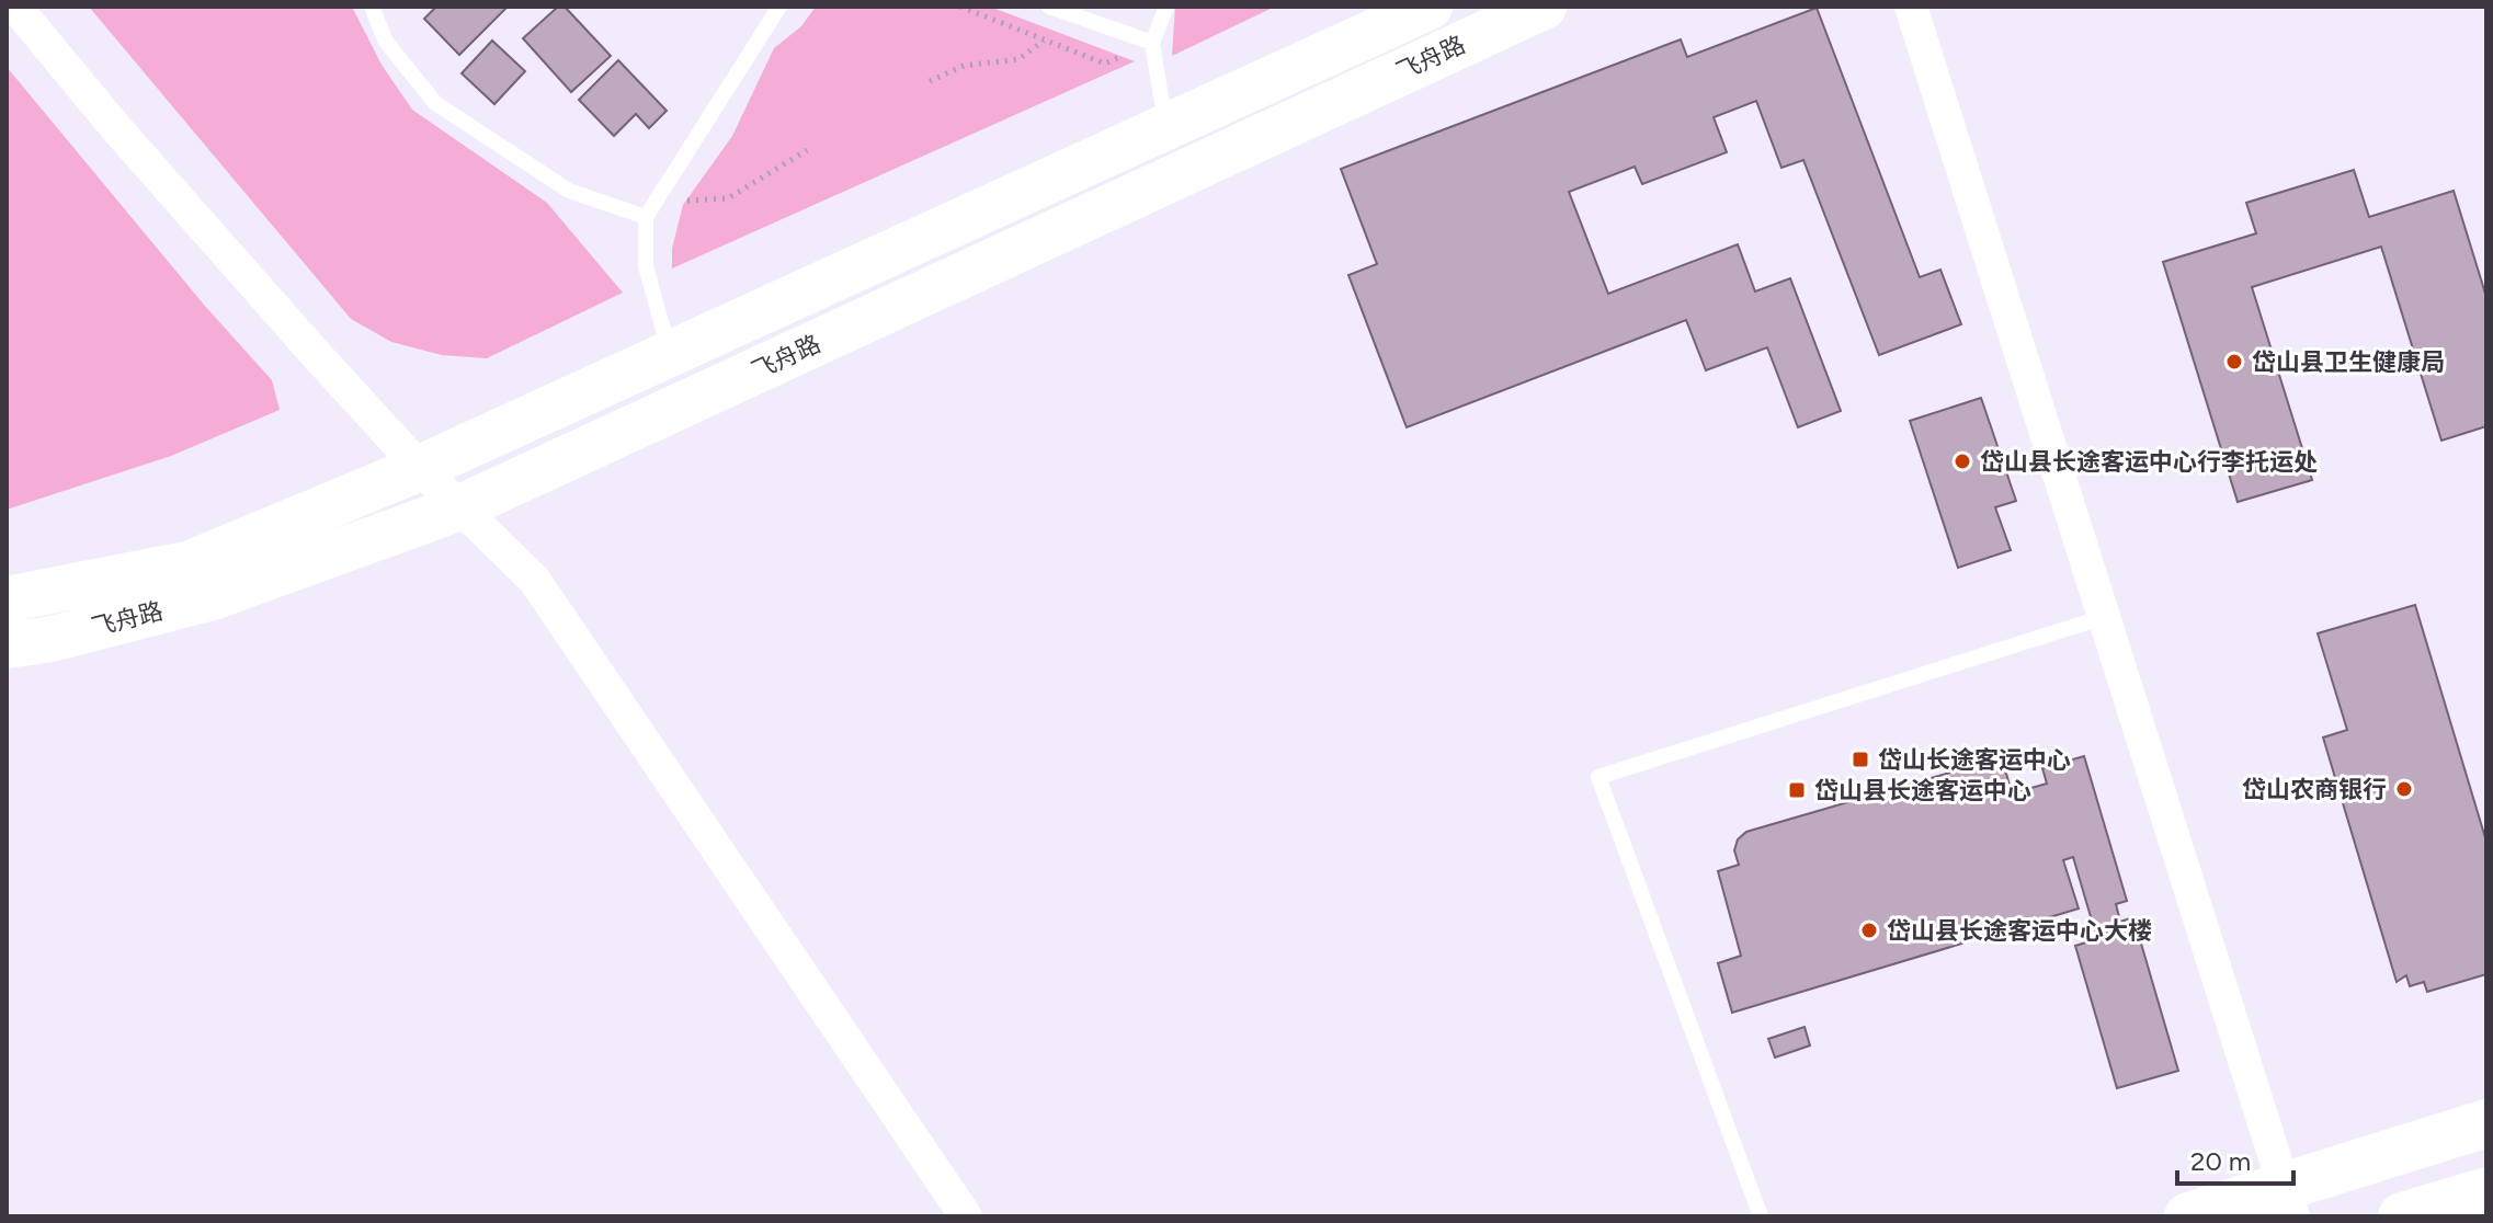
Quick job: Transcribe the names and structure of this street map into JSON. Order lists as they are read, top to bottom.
{
  "streets": {
    "main road": ["飞舟路"]
  },
  "places": {
    "other": [
      "岱山县卫生健康局",
      "岱山县长途客运中心行李托运处",
      "岱山农商银行",
      "岱山县长途客运中心大楼"
    ],
    "transit": ["岱山长途客运中心", "岱山县长途客运中心"]
  },
  "scale_bar": "20 m"
}
